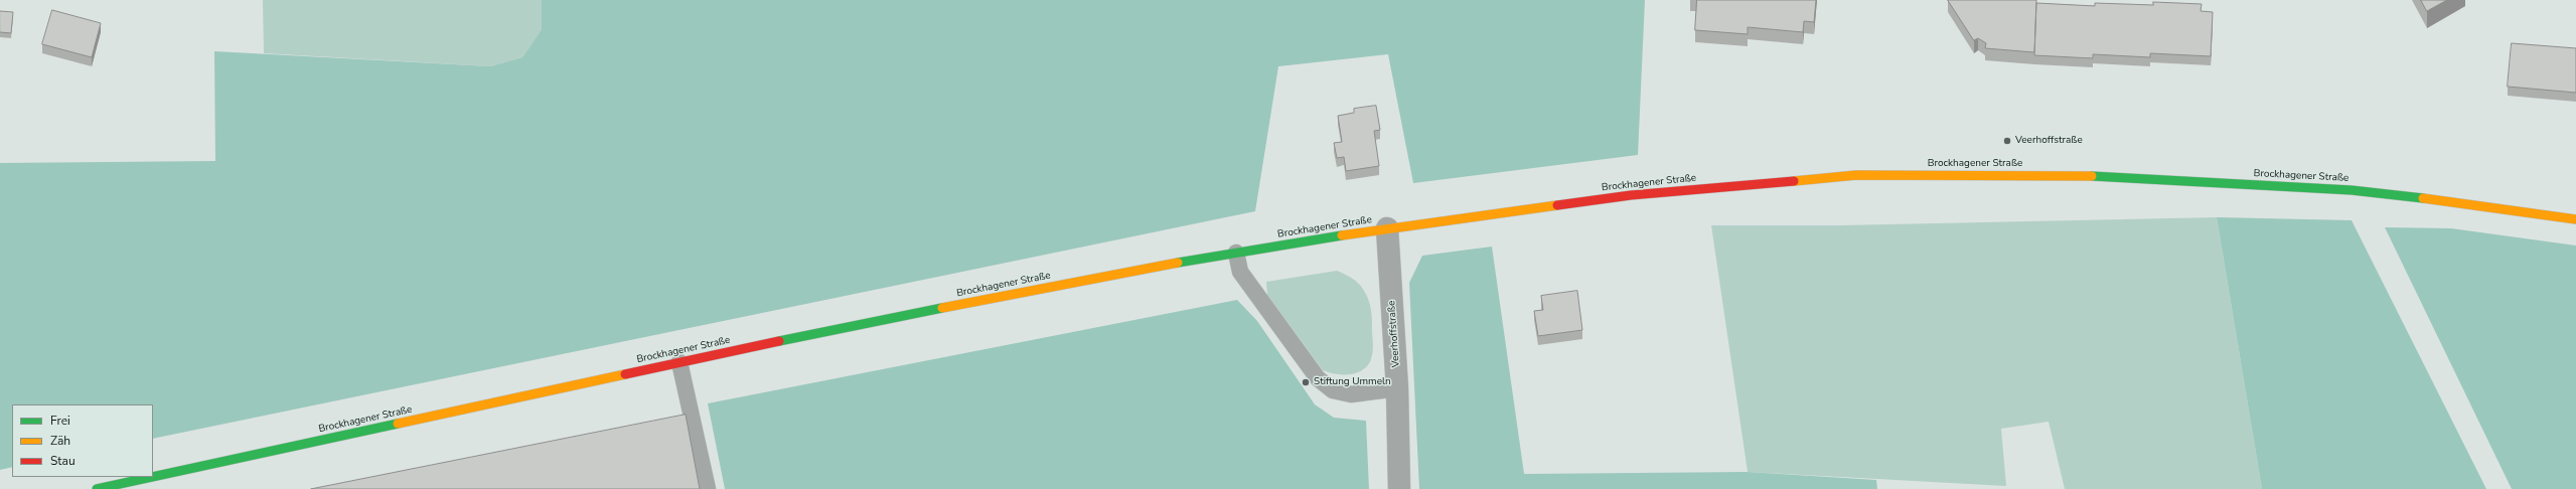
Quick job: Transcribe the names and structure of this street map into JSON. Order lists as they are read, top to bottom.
{
  "streets": {
    "main road": ["Brockhagener Straße"],
    "street": ["Veerhoffstraße"]
  },
  "crossings": [
    ["Brockhagener Straße", "Veerhoffstraße"]
  ],
  "places": ["Veerhoffstraße", "Stiftung Ummeln"],
  "legend": ["Frei", "Zäh", "Stau"]
}
